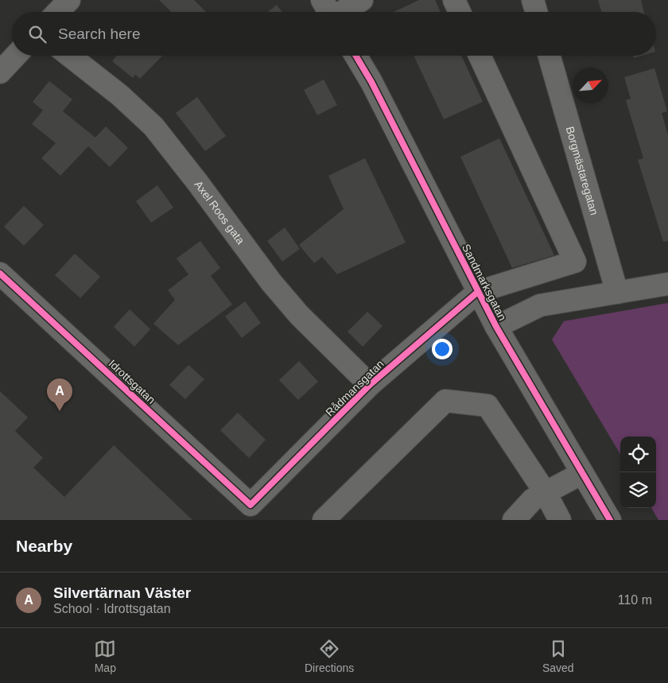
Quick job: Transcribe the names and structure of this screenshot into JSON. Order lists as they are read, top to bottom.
{
  "streets": {
    "street": [
      "Borgmästaregatan",
      "Axel Roos gata",
      "Sandmarksgatan",
      "Idrottsgatan",
      "Rådmansgatan"
    ]
  },
  "crossings": [
    ["Axel Roos gata", "Rådmansgatan"],
    ["Sandmarksgatan", "Rådmansgatan"],
    ["Idrottsgatan", "Rådmansgatan"]
  ],
  "north": "top right",
  "page": {
    "search": "Search here",
    "pins": "A",
    "heading": "Nearby",
    "list": [
      {
        "mark": "A",
        "name": "Silvertärnan Väster",
        "note": "School · Idrottsgatan",
        "value": "110 m"
      }
    ],
    "nav": ["Map", "Directions", "Saved"]
  }
}
